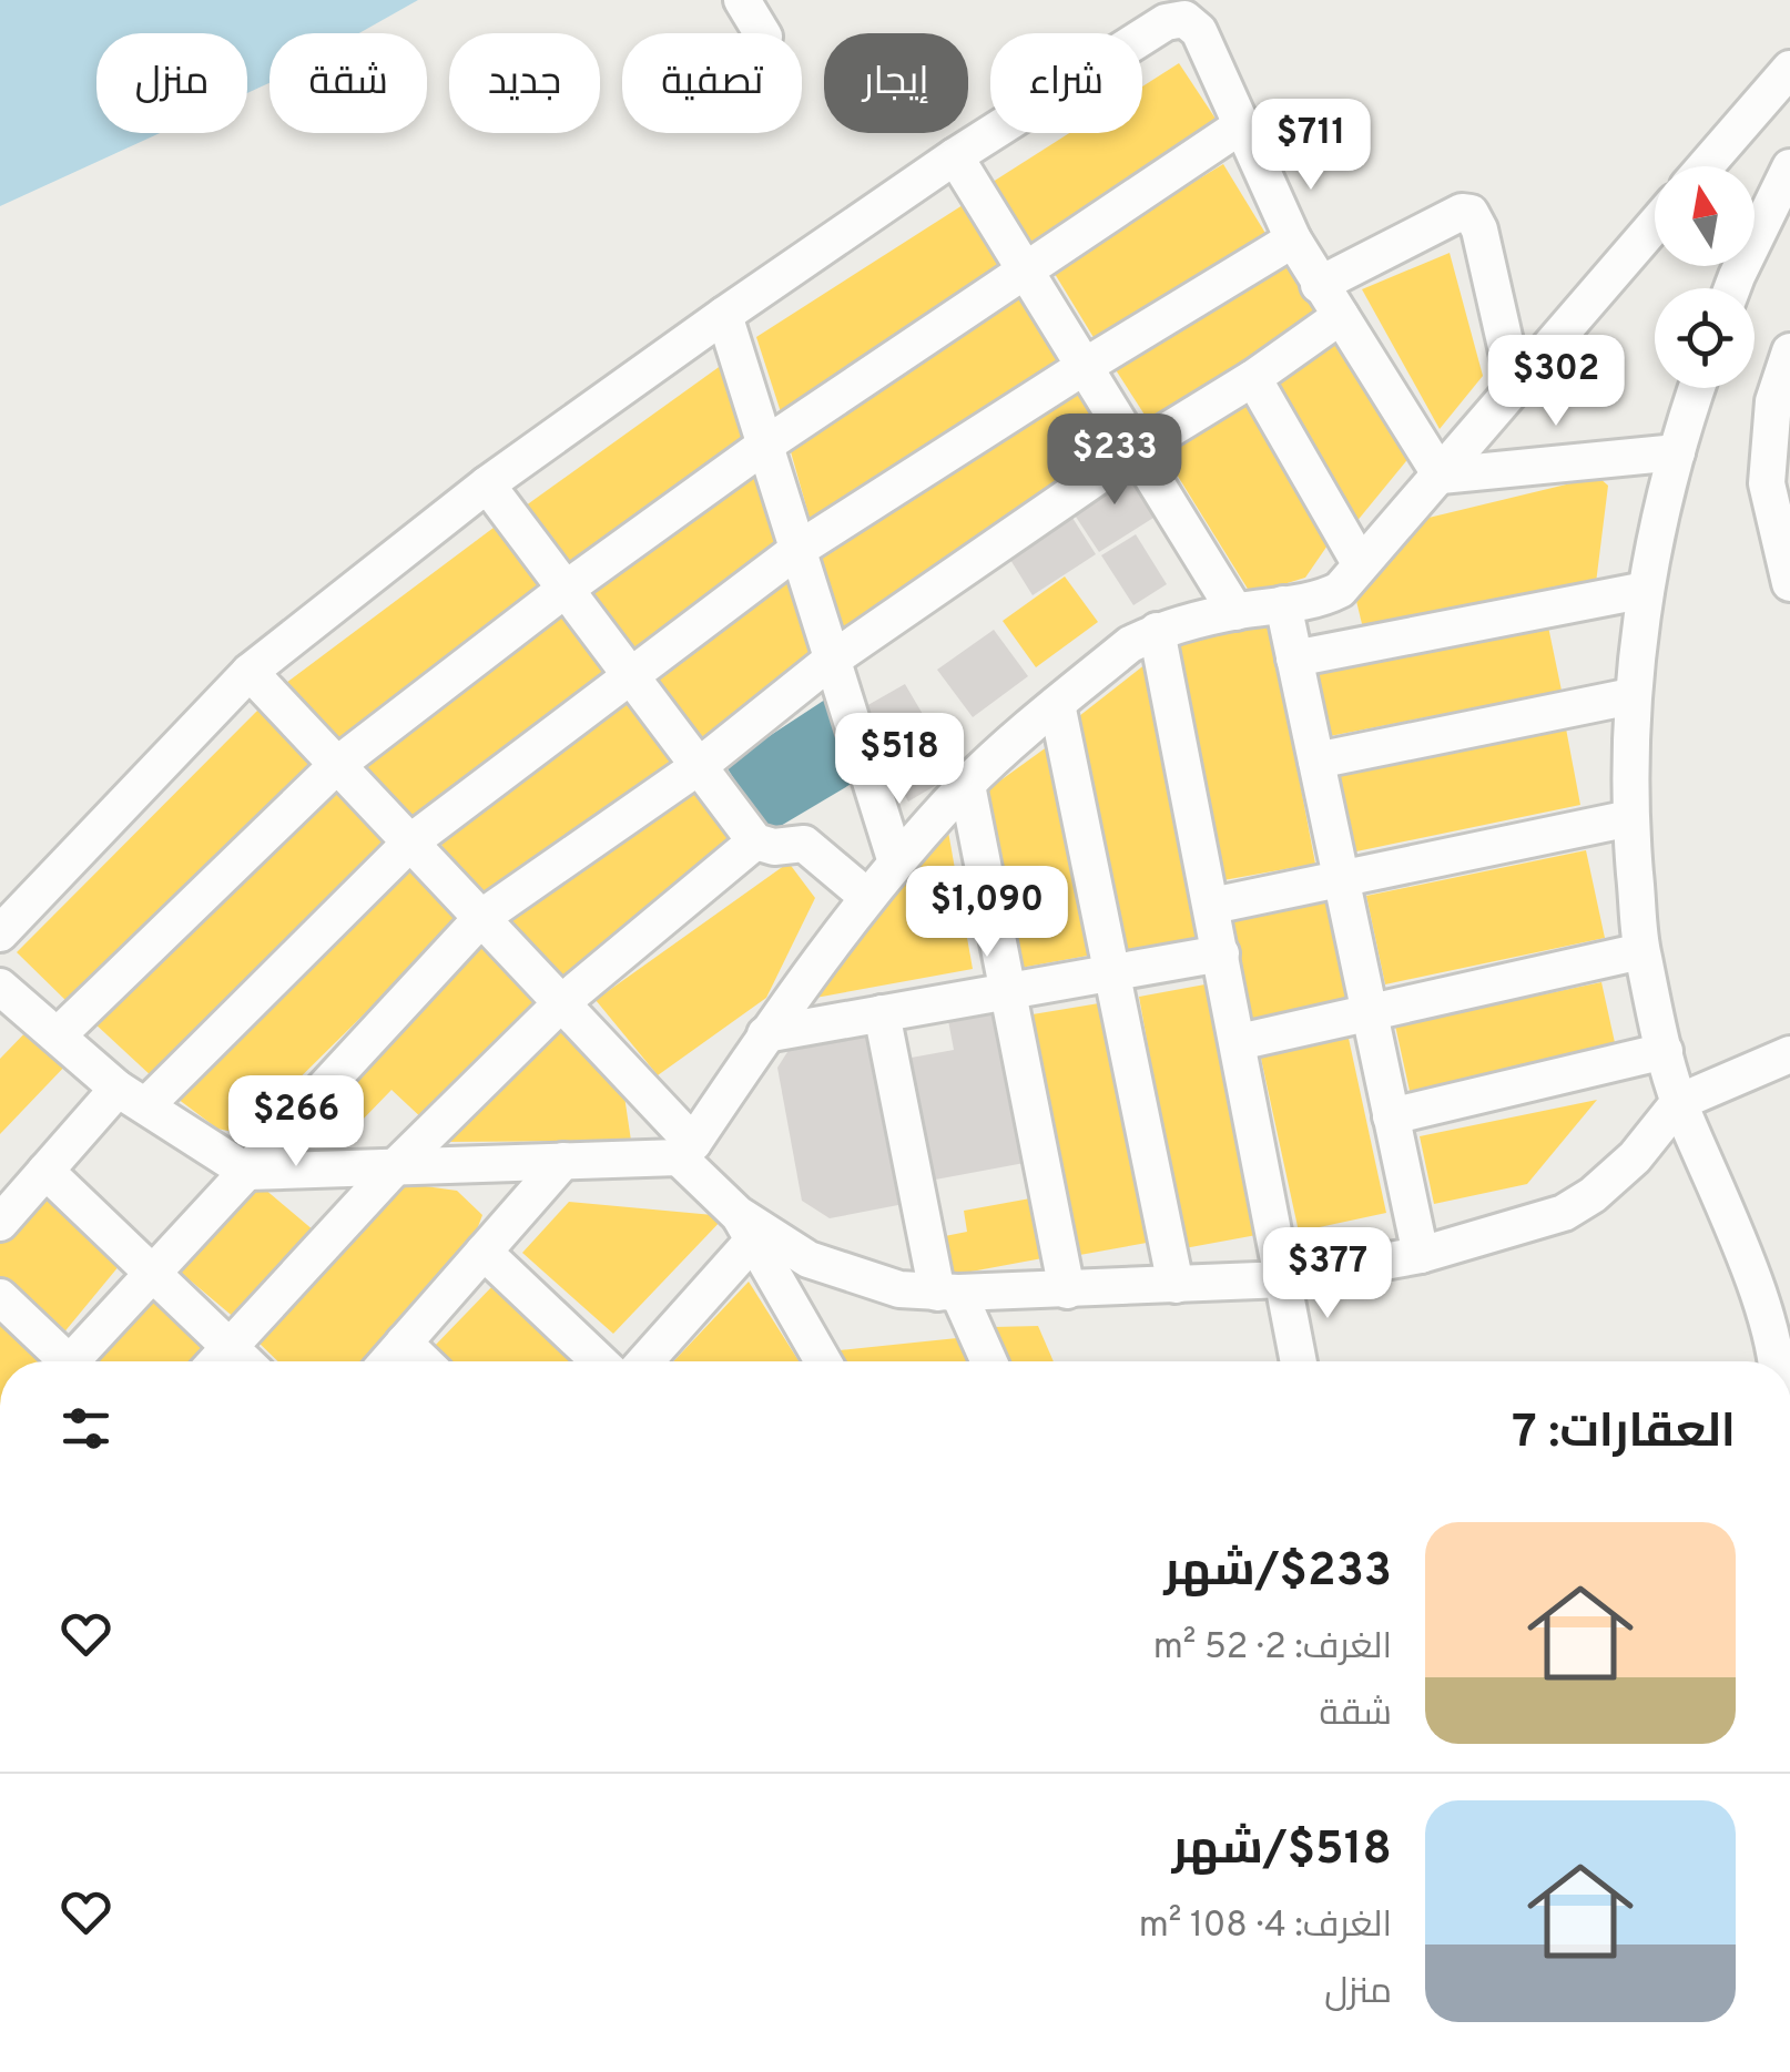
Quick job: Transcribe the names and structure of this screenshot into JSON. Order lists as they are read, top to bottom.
{
  "north": "top",
  "page": {
    "chip": [
      "شراء",
      "إيجار",
      "تصفية",
      "جديد",
      "شقة",
      "منزل"
    ],
    "price": [
      "$711",
      "$302",
      "$233",
      "$518",
      "$1,090",
      "$266",
      "$377"
    ],
    "heading": "العقارات: 7",
    "list": [
      {
        "name": "$233/شهر",
        "note": "الغرف: 2 · 52 m² · شقة"
      },
      {
        "name": "$518/شهر",
        "note": "الغرف: 4 · 108 m² · منزل"
      }
    ]
  }
}
